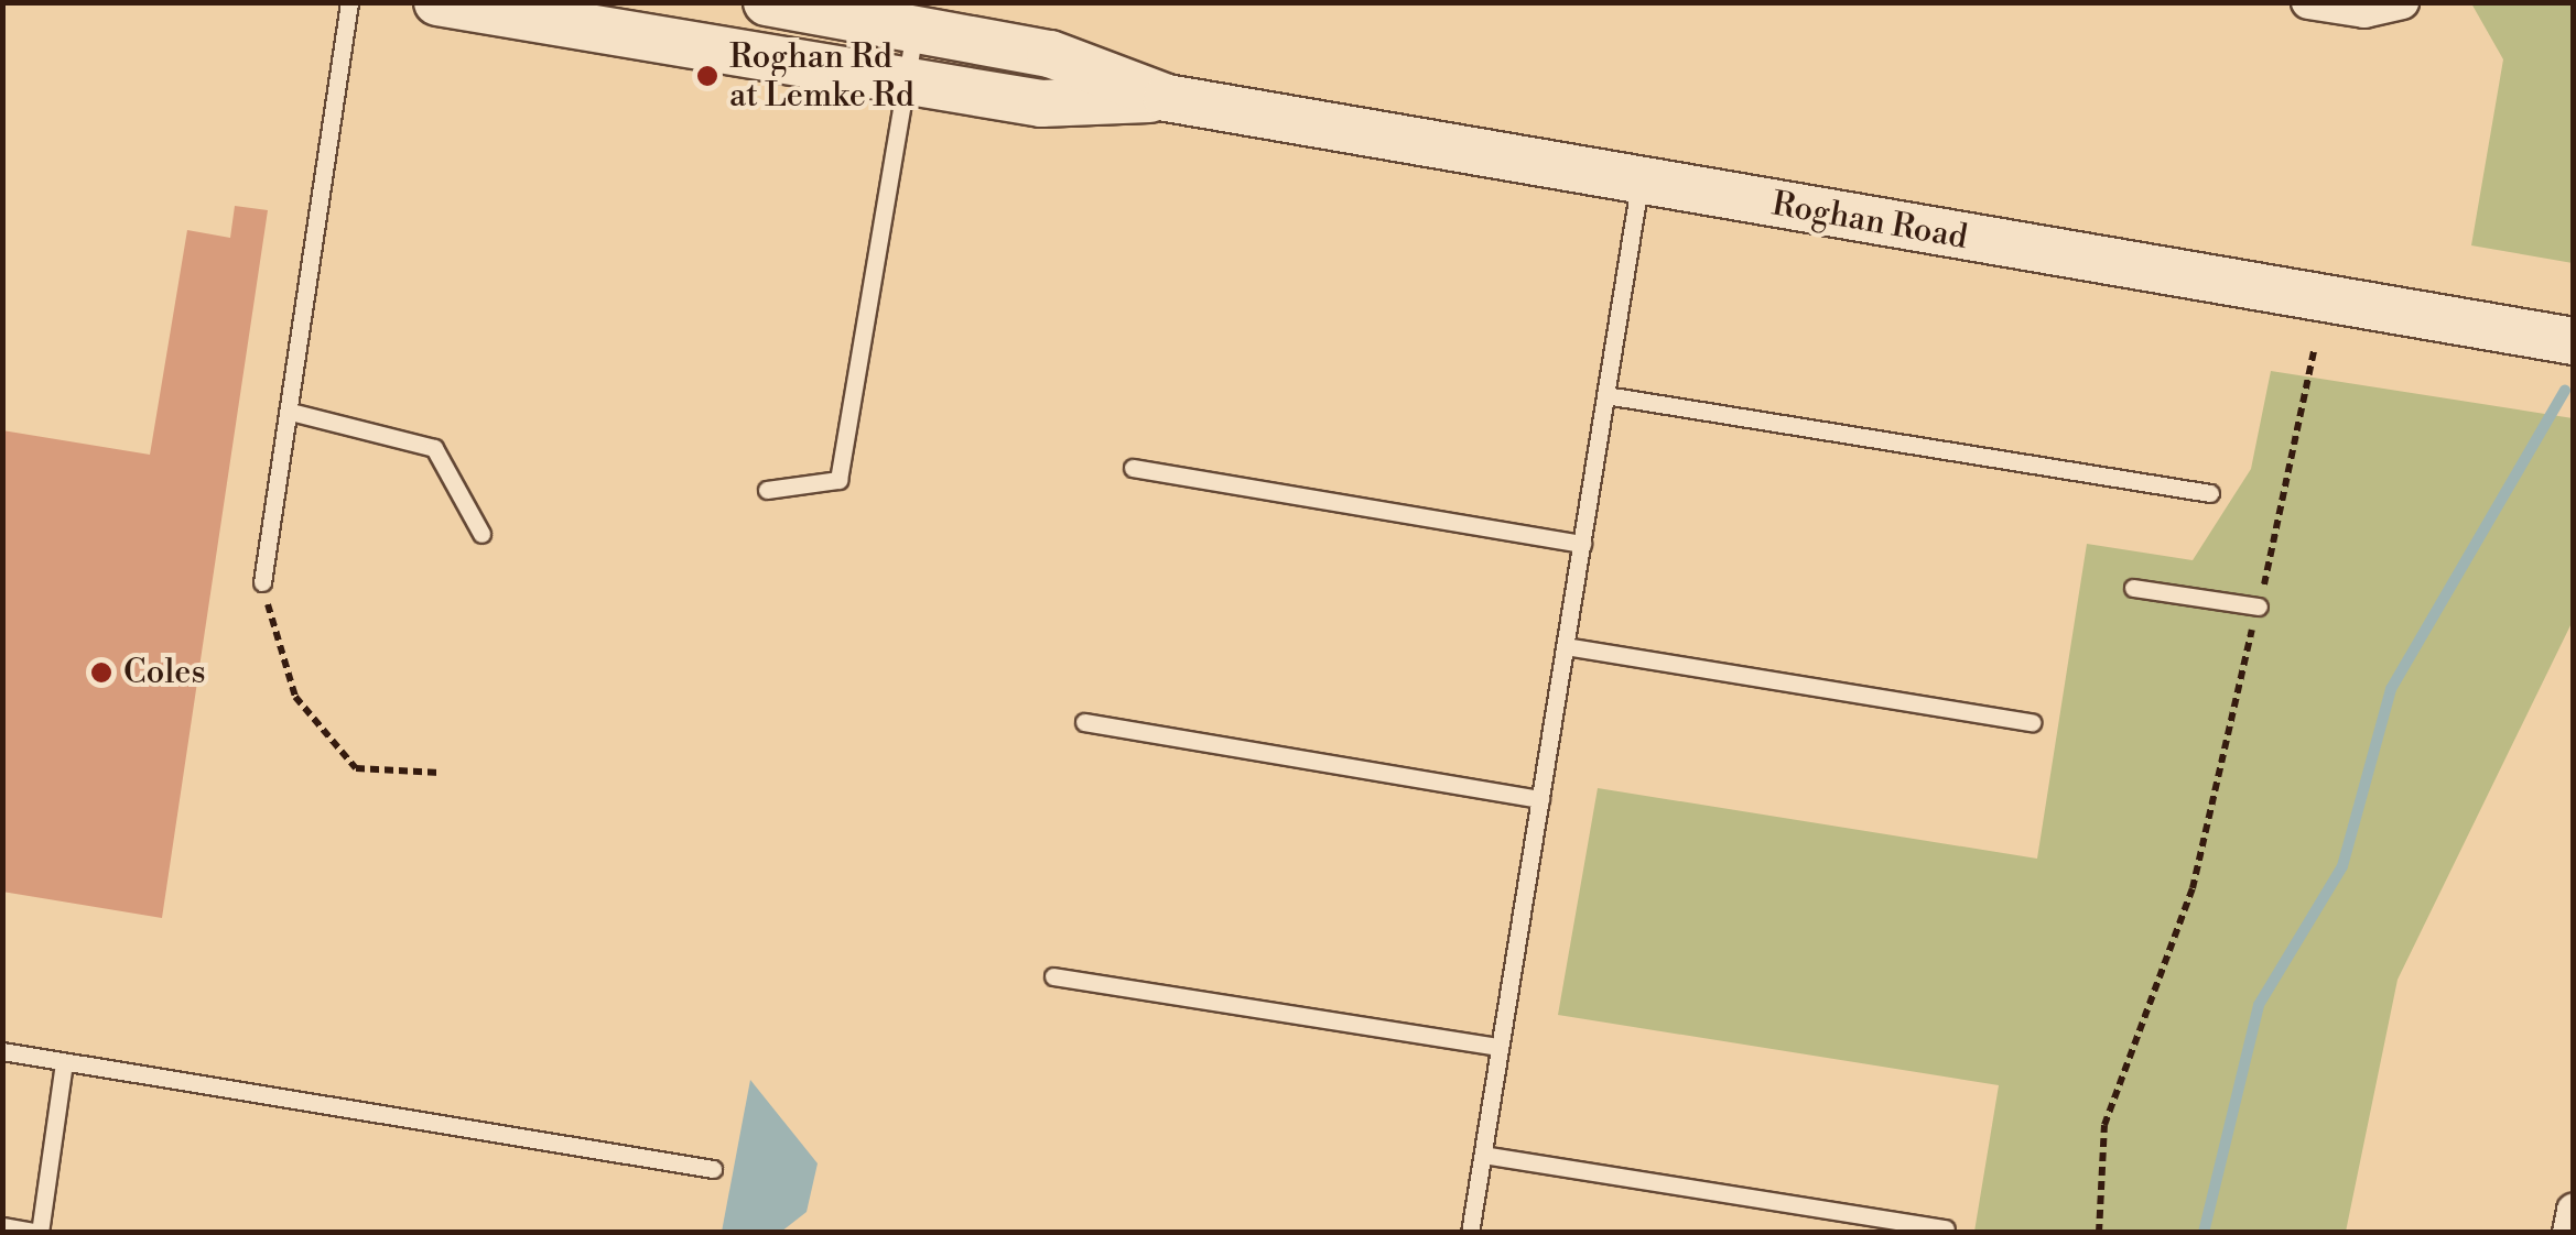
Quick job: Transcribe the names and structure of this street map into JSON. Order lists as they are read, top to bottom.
{
  "streets": {
    "main road": ["Roghan Road"]
  },
  "places": ["Roghan Rd at Lemke Rd", "Coles"]
}
